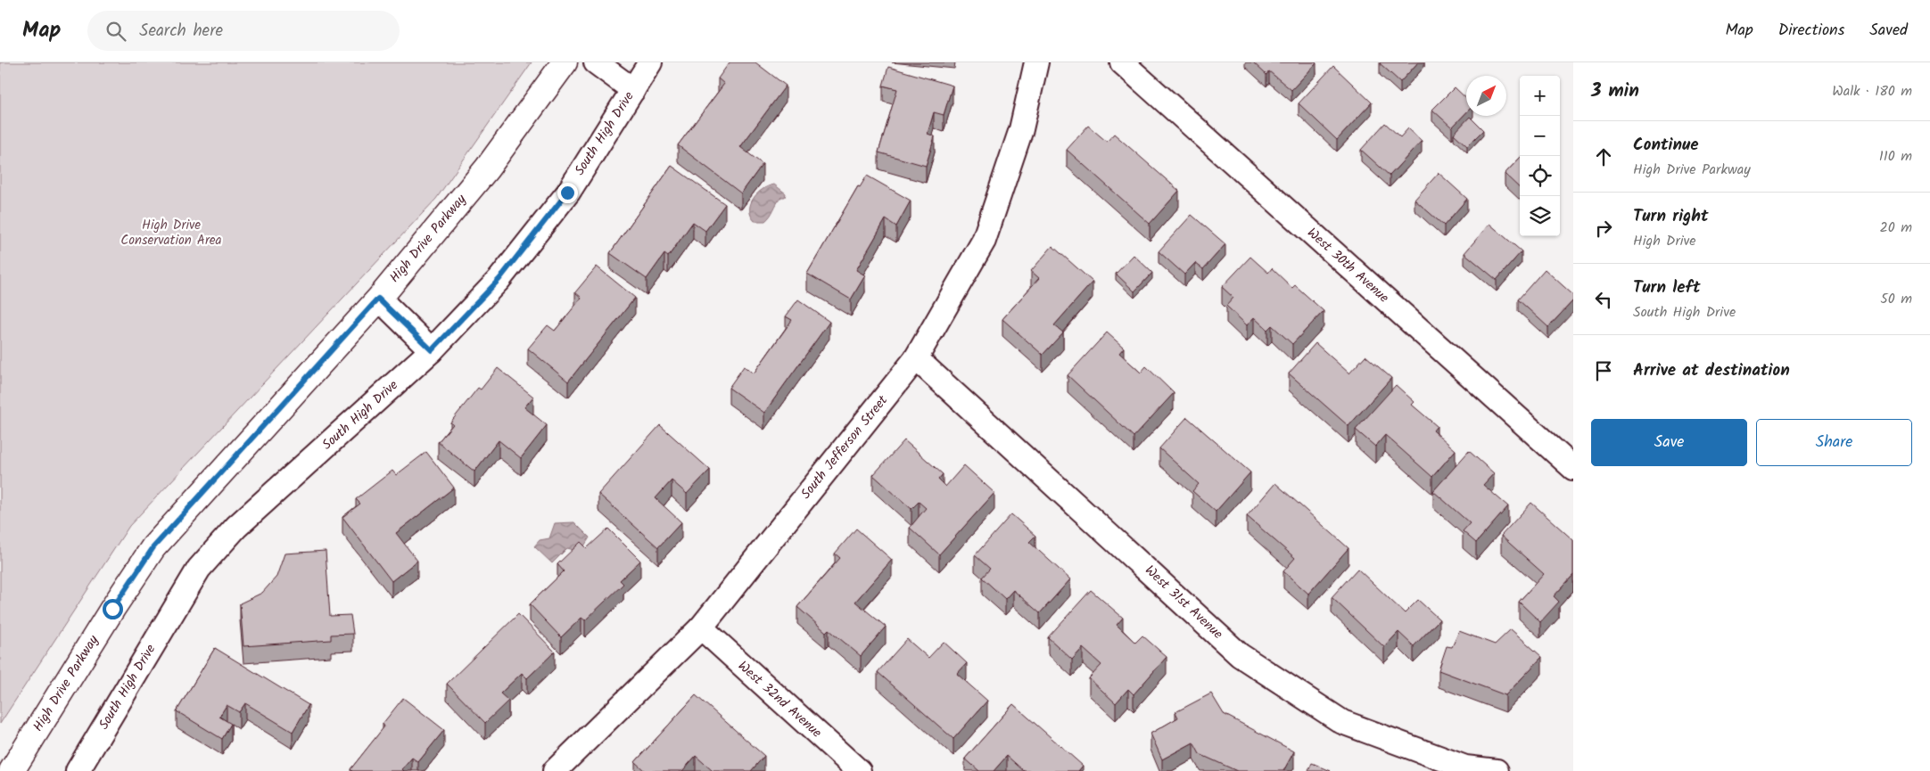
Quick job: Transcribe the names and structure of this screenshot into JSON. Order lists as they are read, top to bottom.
{
  "streets": {
    "main road": ["High Drive Parkway"],
    "street": [
      "South High Drive",
      "West 30th Avenue",
      "South Jefferson Street",
      "West 31st Avenue",
      "West 32nd Avenue"
    ]
  },
  "crossings": [
    ["South Jefferson Street", "West 31st Avenue"],
    ["South Jefferson Street", "West 32nd Avenue"]
  ],
  "parks": ["High Drive Conservation Area"],
  "north": "top right",
  "page": {
    "header": "Map",
    "search": "Search here",
    "nav": ["Map", "Directions", "Saved"],
    "heading": ["3 min", "Walk · 180 m"],
    "map_buttons": ["+", "−"],
    "list": [
      ["Continue", "High Drive Parkway", "110 m"],
      ["Turn right", "High Drive", "20 m"],
      ["Turn left", "South High Drive", "50 m"],
      "Arrive at destination"
    ],
    "buttons": ["Save", "Share"]
  }
}
